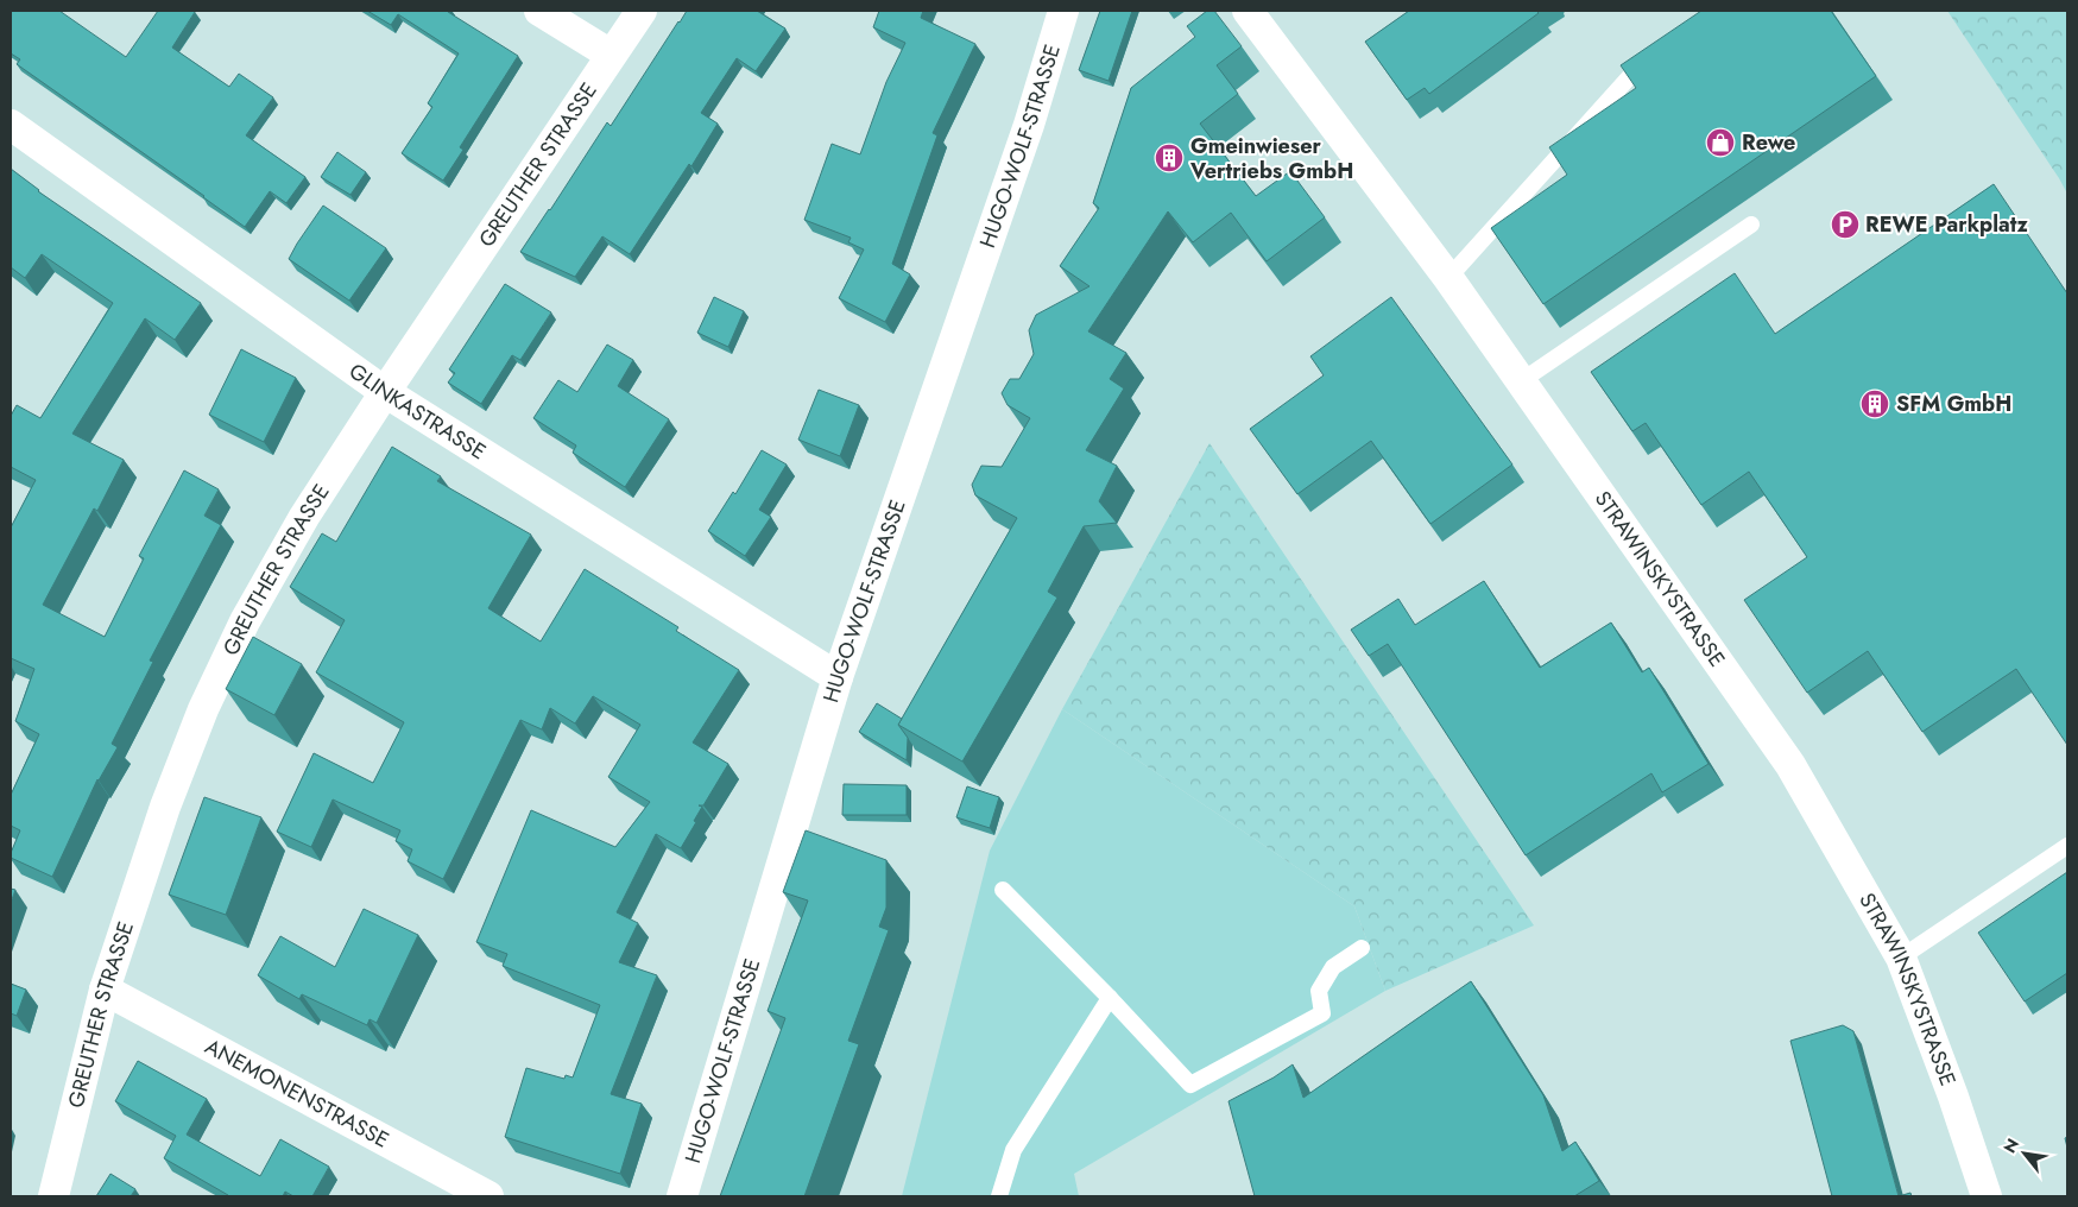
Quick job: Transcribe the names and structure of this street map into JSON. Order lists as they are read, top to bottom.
{
  "streets": {
    "street": [
      "HUGO-WOLF-STRASSE",
      "GREUTHER STRASSE",
      "GLINKASTRASSE",
      "STRAWINSKYSTRASSE",
      "ANEMONENSTRASSE"
    ]
  },
  "crossings": [
    ["HUGO-WOLF-STRASSE", "GLINKASTRASSE"],
    ["GREUTHER STRASSE", "GLINKASTRASSE"],
    ["GREUTHER STRASSE", "ANEMONENSTRASSE"]
  ],
  "places": {
    "shop": ["Rewe"],
    "building": ["Gmeinwieser Vertriebs GmbH", "SFM GmbH"],
    "parking": ["REWE Parkplatz"]
  },
  "north": "top left"
}
